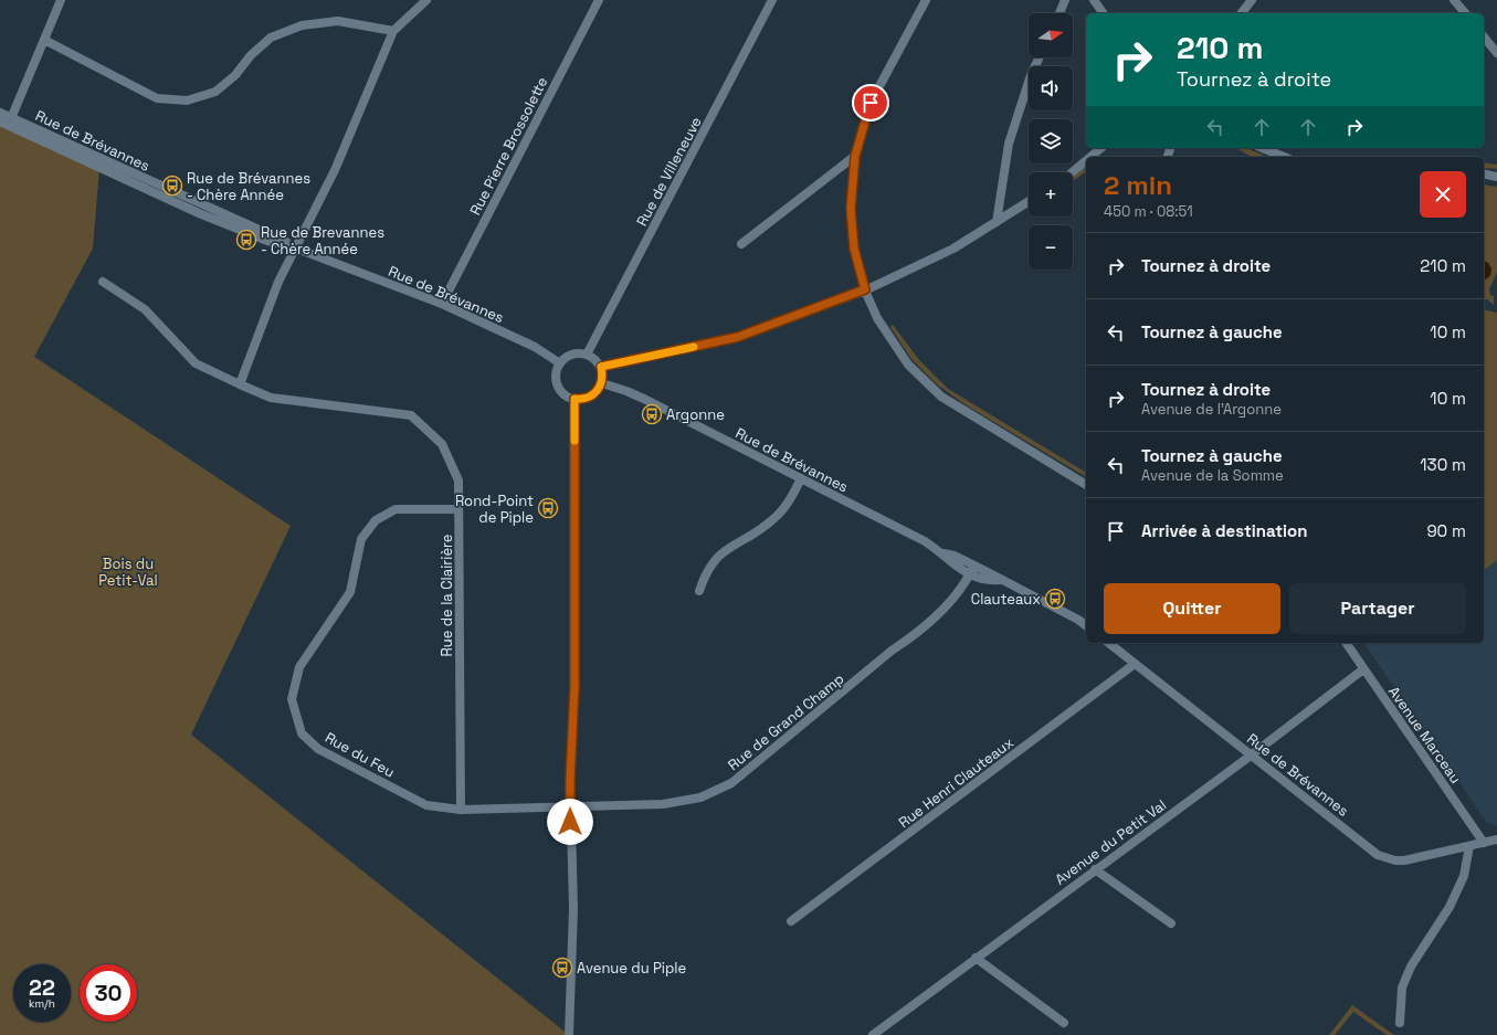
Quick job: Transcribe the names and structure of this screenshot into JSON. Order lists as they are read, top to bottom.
{
  "streets": {
    "street": [
      "Rue de Brévannes",
      "Rue Pierre Brossolette",
      "Rue de Villeneuve",
      "Rue de la Clairière",
      "Rue de Grand Champ",
      "Avenue Marceau",
      "Rue du Feu",
      "Rue Henri Clauteaux",
      "Avenue du Petit Val"
    ]
  },
  "crossings": [
    ["Rue de Brévannes", "Rue Pierre Brossolette"],
    ["Rue de Brévannes", "Rue de Villeneuve"],
    ["Rue de Brévannes", "Rue de Grand Champ"],
    ["Rue de Brévannes", "Avenue Marceau"],
    ["Rue de Brévannes", "Rue Henri Clauteaux"],
    ["Rue de Brévannes", "Avenue du Petit Val"],
    ["Rue de la Clairière", "Rue du Feu"],
    ["Rue de Grand Champ", "Rue du Feu"],
    ["Avenue Marceau", "Avenue du Petit Val"]
  ],
  "parks": ["Bois du Petit-Val"],
  "places": {
    "bus stop": [
      "Rue de Brévannes - Chère Année",
      "Rue de Brevannes - Chère Année",
      "Argonne",
      "Rond-Point de Piple",
      "Clauteaux",
      "Avenue du Piple"
    ]
  },
  "north": "right",
  "page": {
    "map_buttons": ["+", "−"],
    "turn": ["210 m", "Tournez à droite"],
    "heading": ["2 min", "450 m · 08:51"],
    "list": [
      {
        "name": "Tournez à droite",
        "value": "210 m"
      },
      {
        "name": "Tournez à gauche",
        "value": "10 m"
      },
      {
        "name": "Tournez à droite",
        "note": "Avenue de l'Argonne",
        "value": "10 m"
      },
      {
        "name": "Tournez à gauche",
        "note": "Avenue de la Somme",
        "value": "130 m"
      },
      {
        "name": "Arrivée à destination",
        "value": "90 m"
      }
    ],
    "buttons": ["Quitter", "Partager"],
    "speed": "22 km/h",
    "limit": "30"
  }
}
